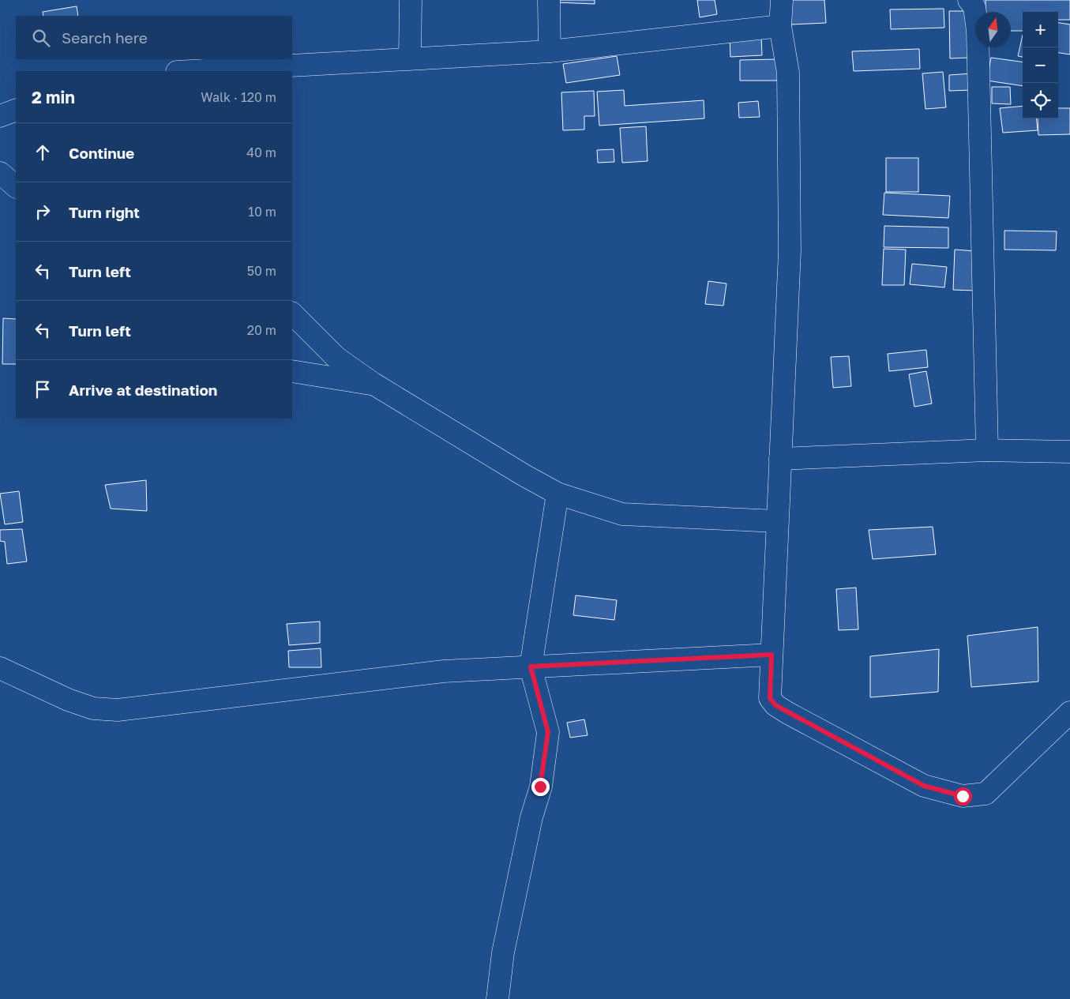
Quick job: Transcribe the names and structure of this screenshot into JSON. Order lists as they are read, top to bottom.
{
  "north": "top",
  "page": {
    "map_buttons": ["+", "−"],
    "search": "Search here",
    "heading": ["2 min", "Walk · 120 m"],
    "list": [
      ["Continue", "40 m"],
      ["Turn right", "10 m"],
      ["Turn left", "50 m"],
      ["Turn left", "20 m"],
      "Arrive at destination"
    ]
  }
}
